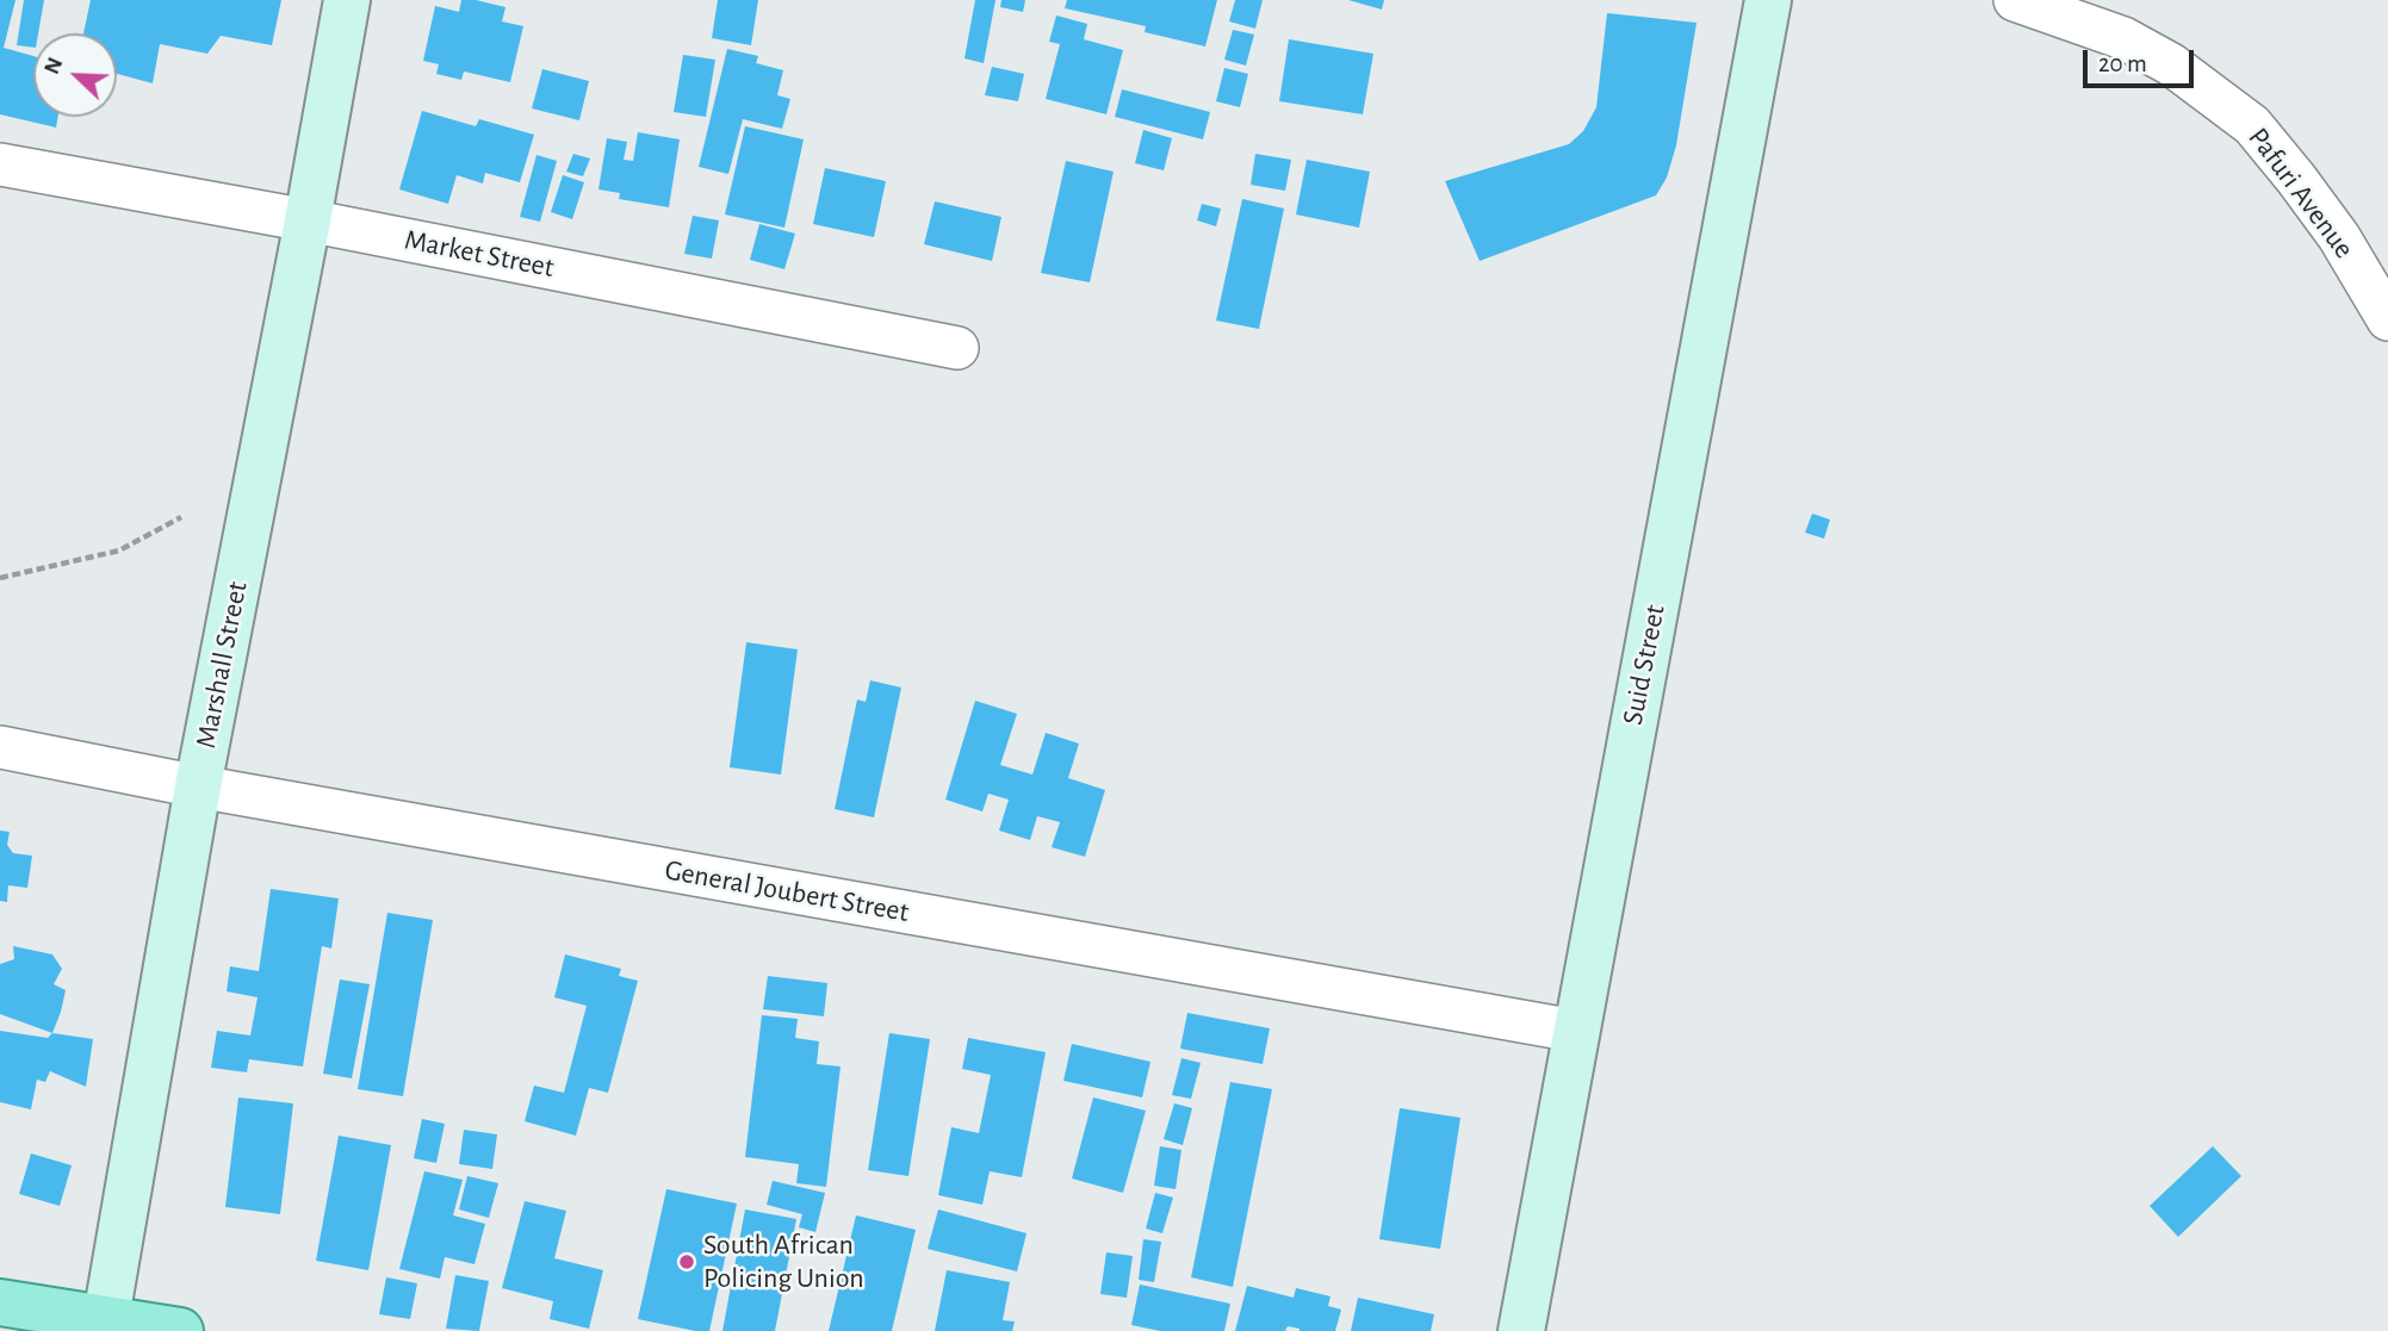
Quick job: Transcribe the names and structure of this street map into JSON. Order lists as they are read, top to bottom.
{
  "streets": {
    "street": [
      "Pafuri Avenue",
      "Market Street",
      "Marshall Street",
      "Suid Street",
      "General Joubert Street"
    ]
  },
  "crossings": [
    ["Market Street", "Marshall Street"],
    ["Marshall Street", "General Joubert Street"],
    ["Suid Street", "General Joubert Street"]
  ],
  "places": ["South African Policing Union"],
  "scale_bar": "20 m",
  "north": "top left"
}
